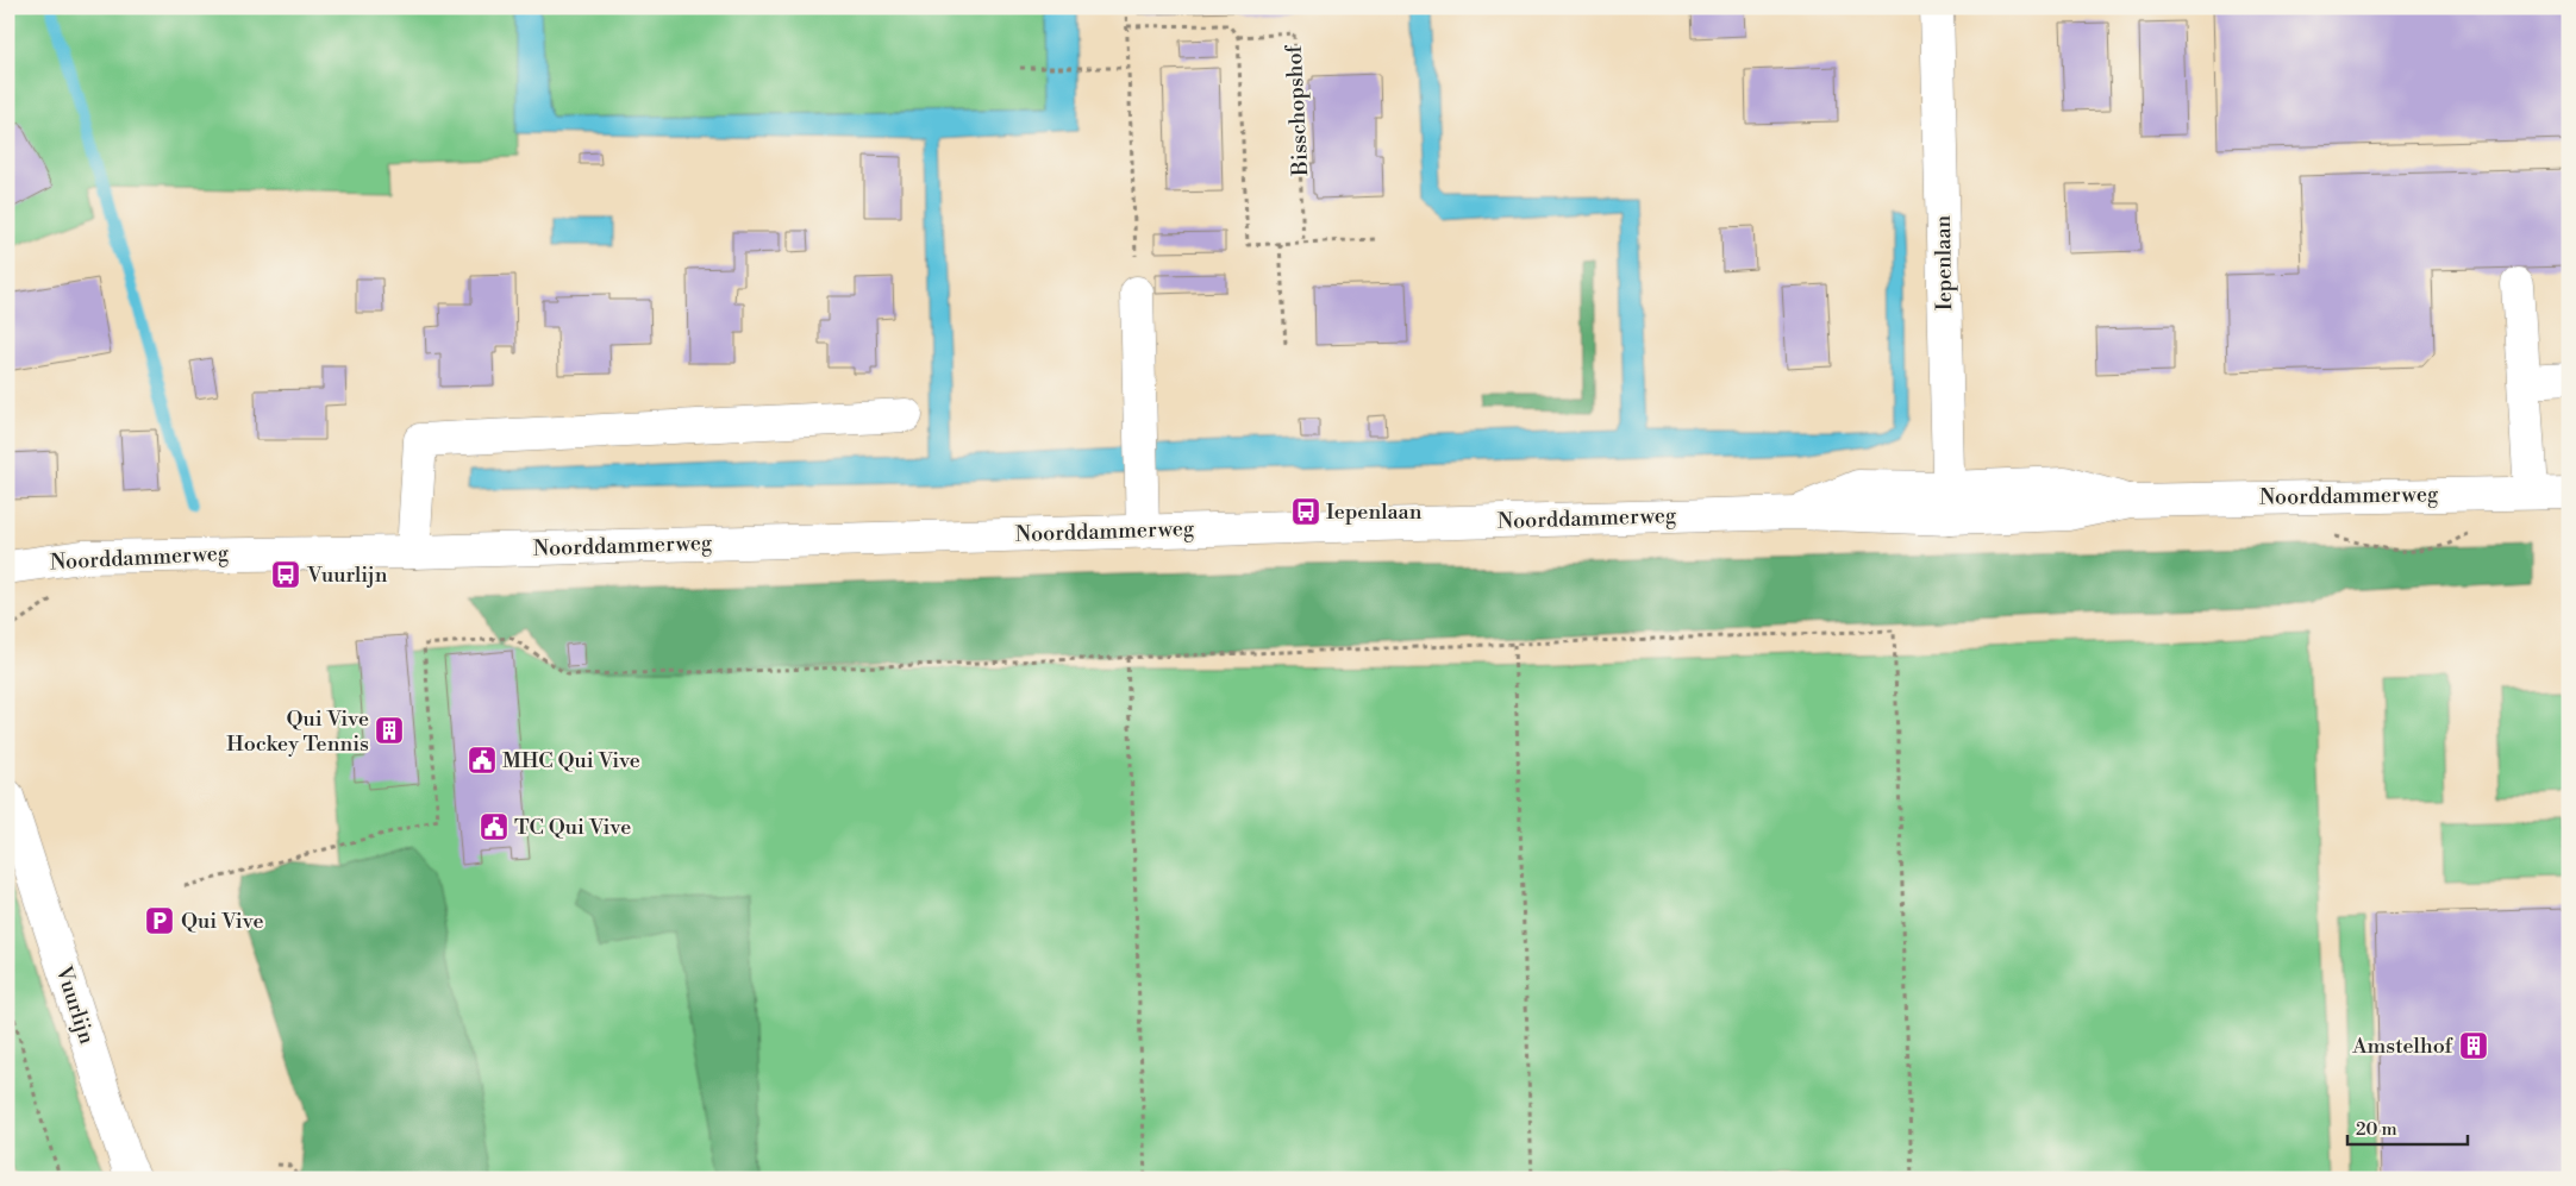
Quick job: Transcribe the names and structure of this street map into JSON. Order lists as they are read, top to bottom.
{
  "streets": {
    "street": ["Iepenlaan", "Noorddammerweg", "Vuurlijn"],
    "path": ["Bisschopshof"]
  },
  "crossings": [
    ["Iepenlaan", "Noorddammerweg"]
  ],
  "places": {
    "bus stop": ["Iepenlaan", "Vuurlijn"],
    "building": ["Qui Vive Hockey Tennis", "Amstelhof"],
    "public building": ["MHC Qui Vive", "TC Qui Vive"],
    "parking": ["Qui Vive"]
  },
  "scale_bar": "20 m"
}
